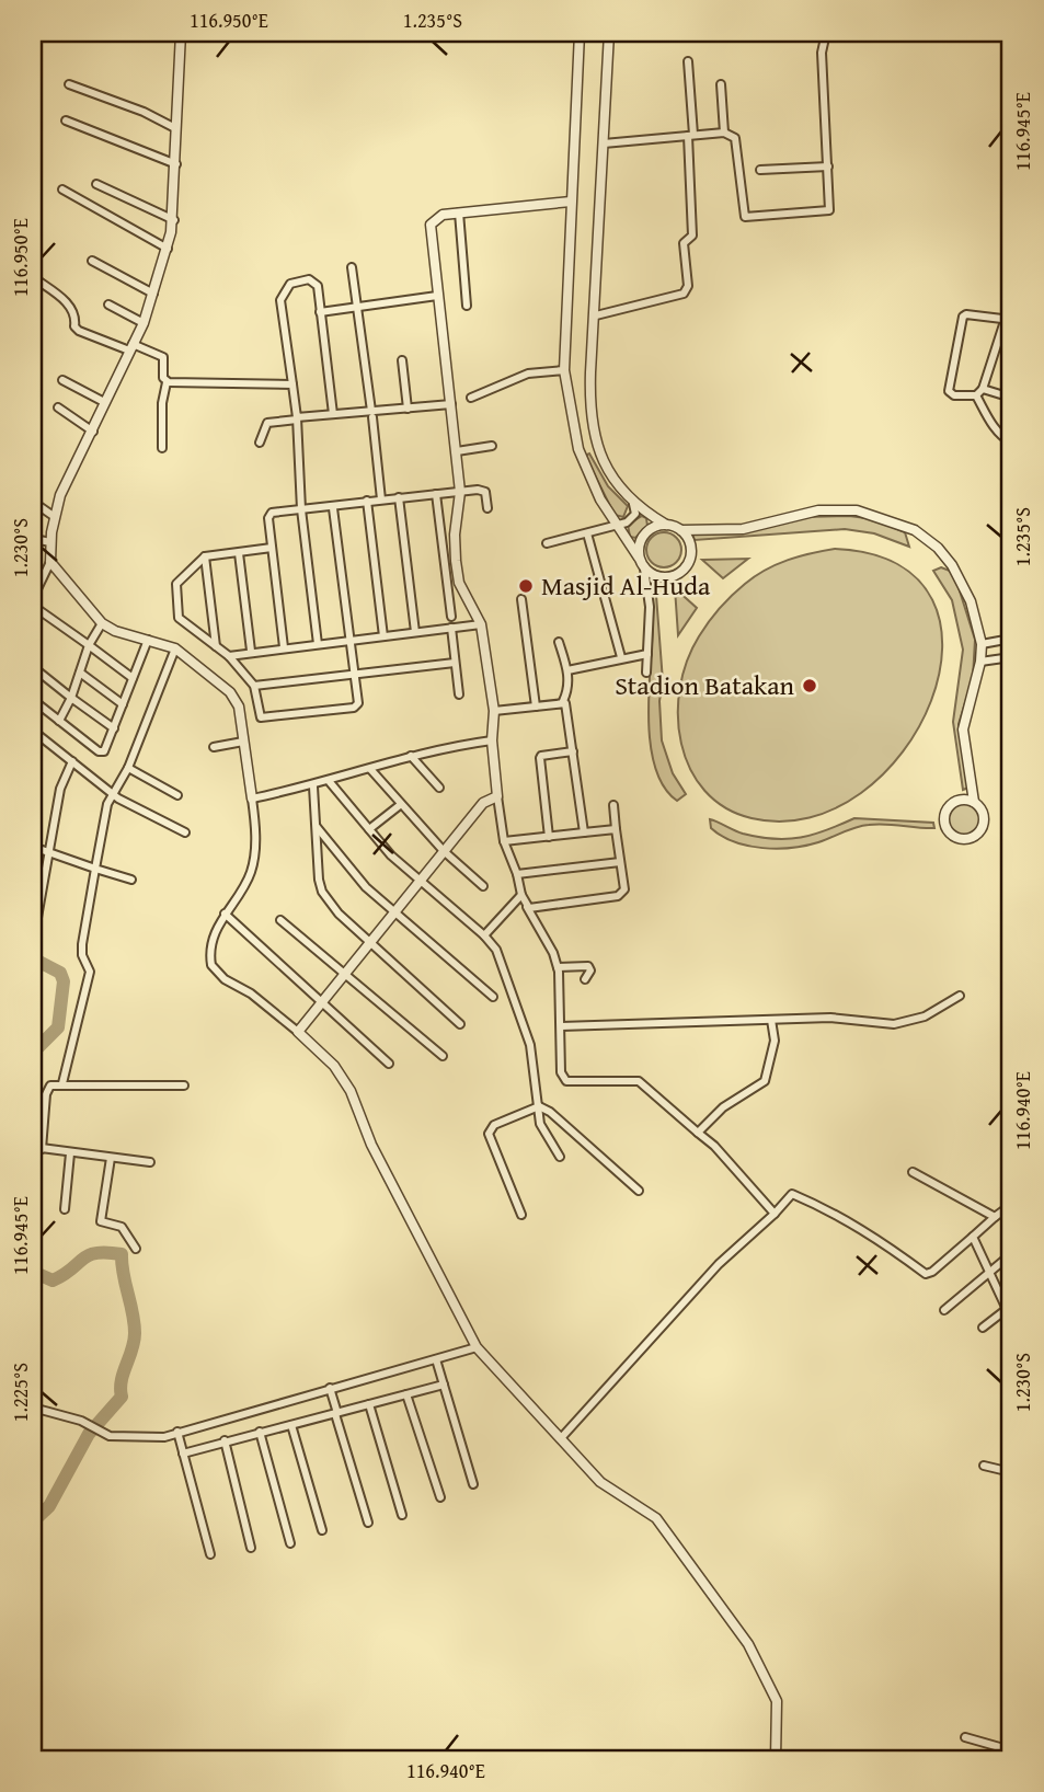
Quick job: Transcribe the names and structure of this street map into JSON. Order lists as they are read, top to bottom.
{
  "places": ["Masjid Al-Huda", "Stadion Batakan"],
  "coordinates": [
    "116.950°E",
    "1.235°S",
    "116.945°E",
    "1.230°S",
    "116.940°E",
    "1.225°S"
  ]
}
